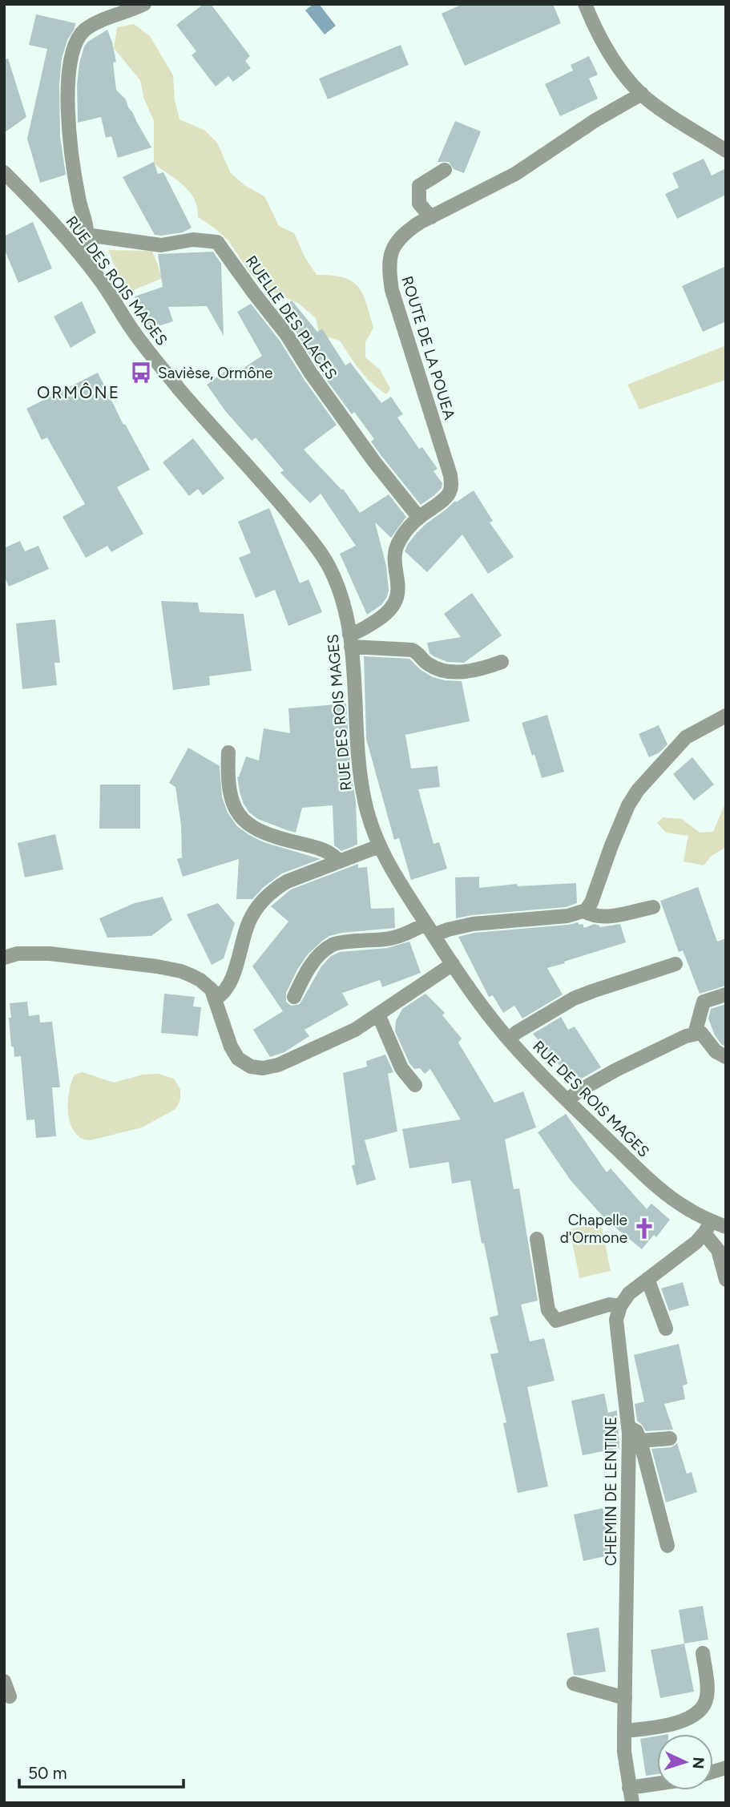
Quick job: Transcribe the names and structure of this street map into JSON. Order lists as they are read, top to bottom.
{
  "streets": {
    "street": [
      "RUE DES ROIS MAGES",
      "RUELLE DES PLACES",
      "ROUTE DE LA POUEA",
      "CHEMIN DE LENTINE"
    ]
  },
  "crossings": [
    ["RUE DES ROIS MAGES", "ROUTE DE LA POUEA"],
    ["RUELLE DES PLACES", "ROUTE DE LA POUEA"]
  ],
  "districts": ["ORMÔNE"],
  "places": {
    "bus stop": ["Savièse, Ormône"],
    "church": ["Chapelle d'Ormone"]
  },
  "scale_bar": "50 m",
  "north": "right"
}
